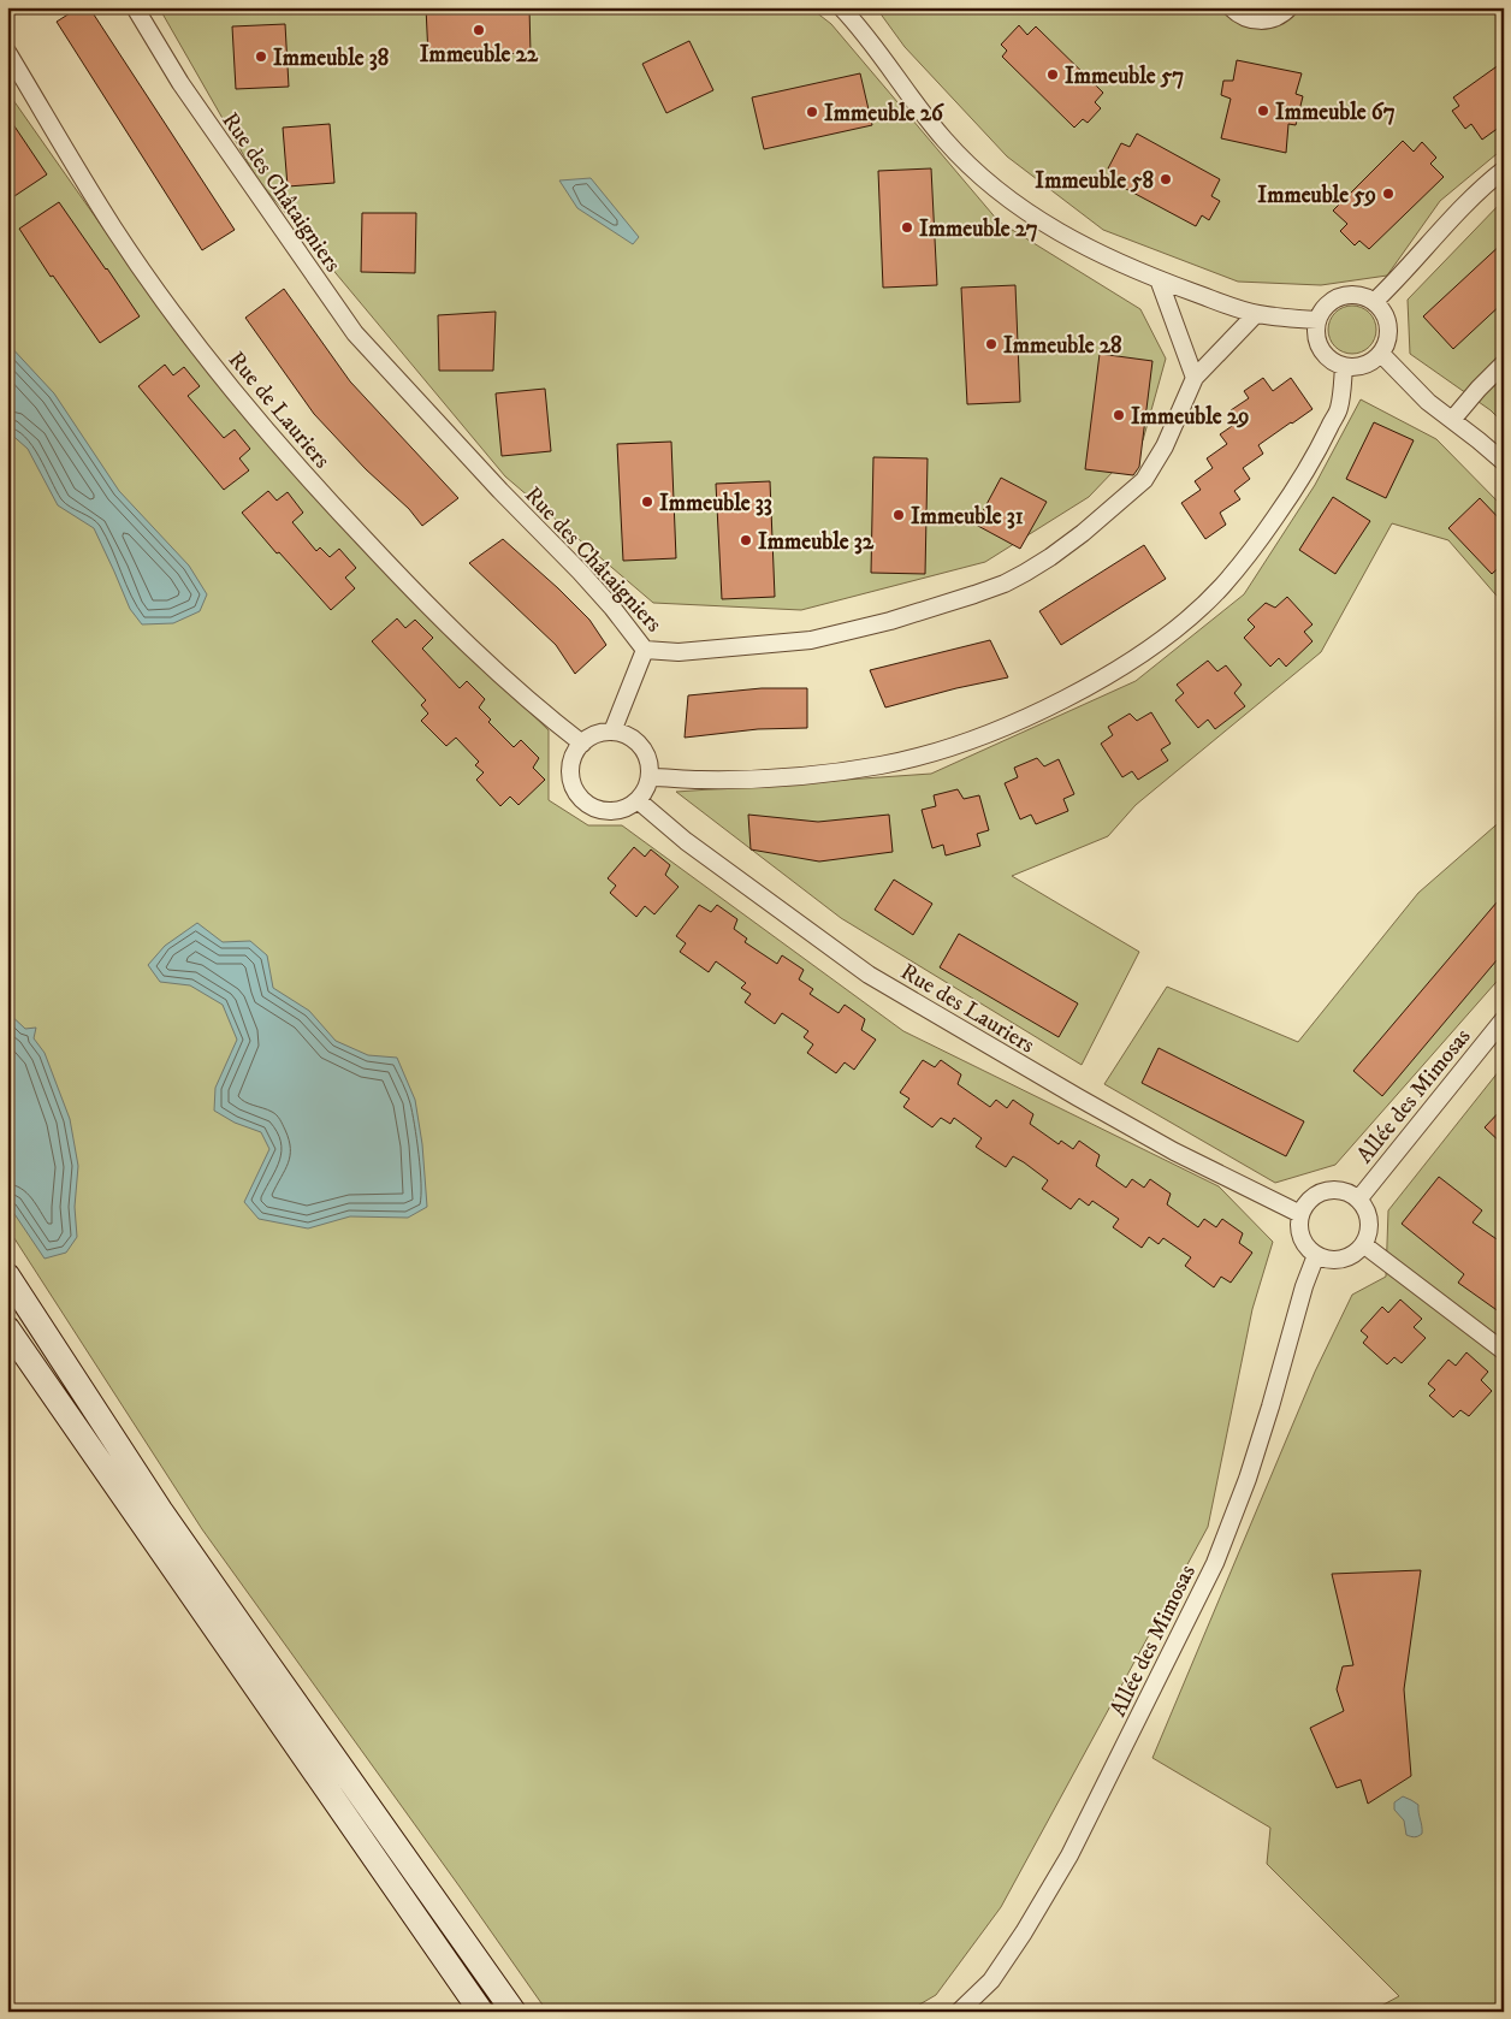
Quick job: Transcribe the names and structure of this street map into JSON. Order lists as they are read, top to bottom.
{
  "streets": {
    "street": [
      "Rue des Châtaigniers",
      "Rue de Lauriers",
      "Rue des Lauriers",
      "Allée des Mimosas"
    ]
  },
  "crossings": [
    ["Rue de Lauriers", "Rue des Lauriers"],
    ["Rue des Lauriers", "Allée des Mimosas"]
  ],
  "places": [
    "Immeuble 22",
    "Immeuble 38",
    "Immeuble 57",
    "Immeuble 67",
    "Immeuble 26",
    "Immeuble 58",
    "Immeuble 59",
    "Immeuble 27",
    "Immeuble 28",
    "Immeuble 29",
    "Immeuble 33",
    "Immeuble 31",
    "Immeuble 32"
  ]
}
